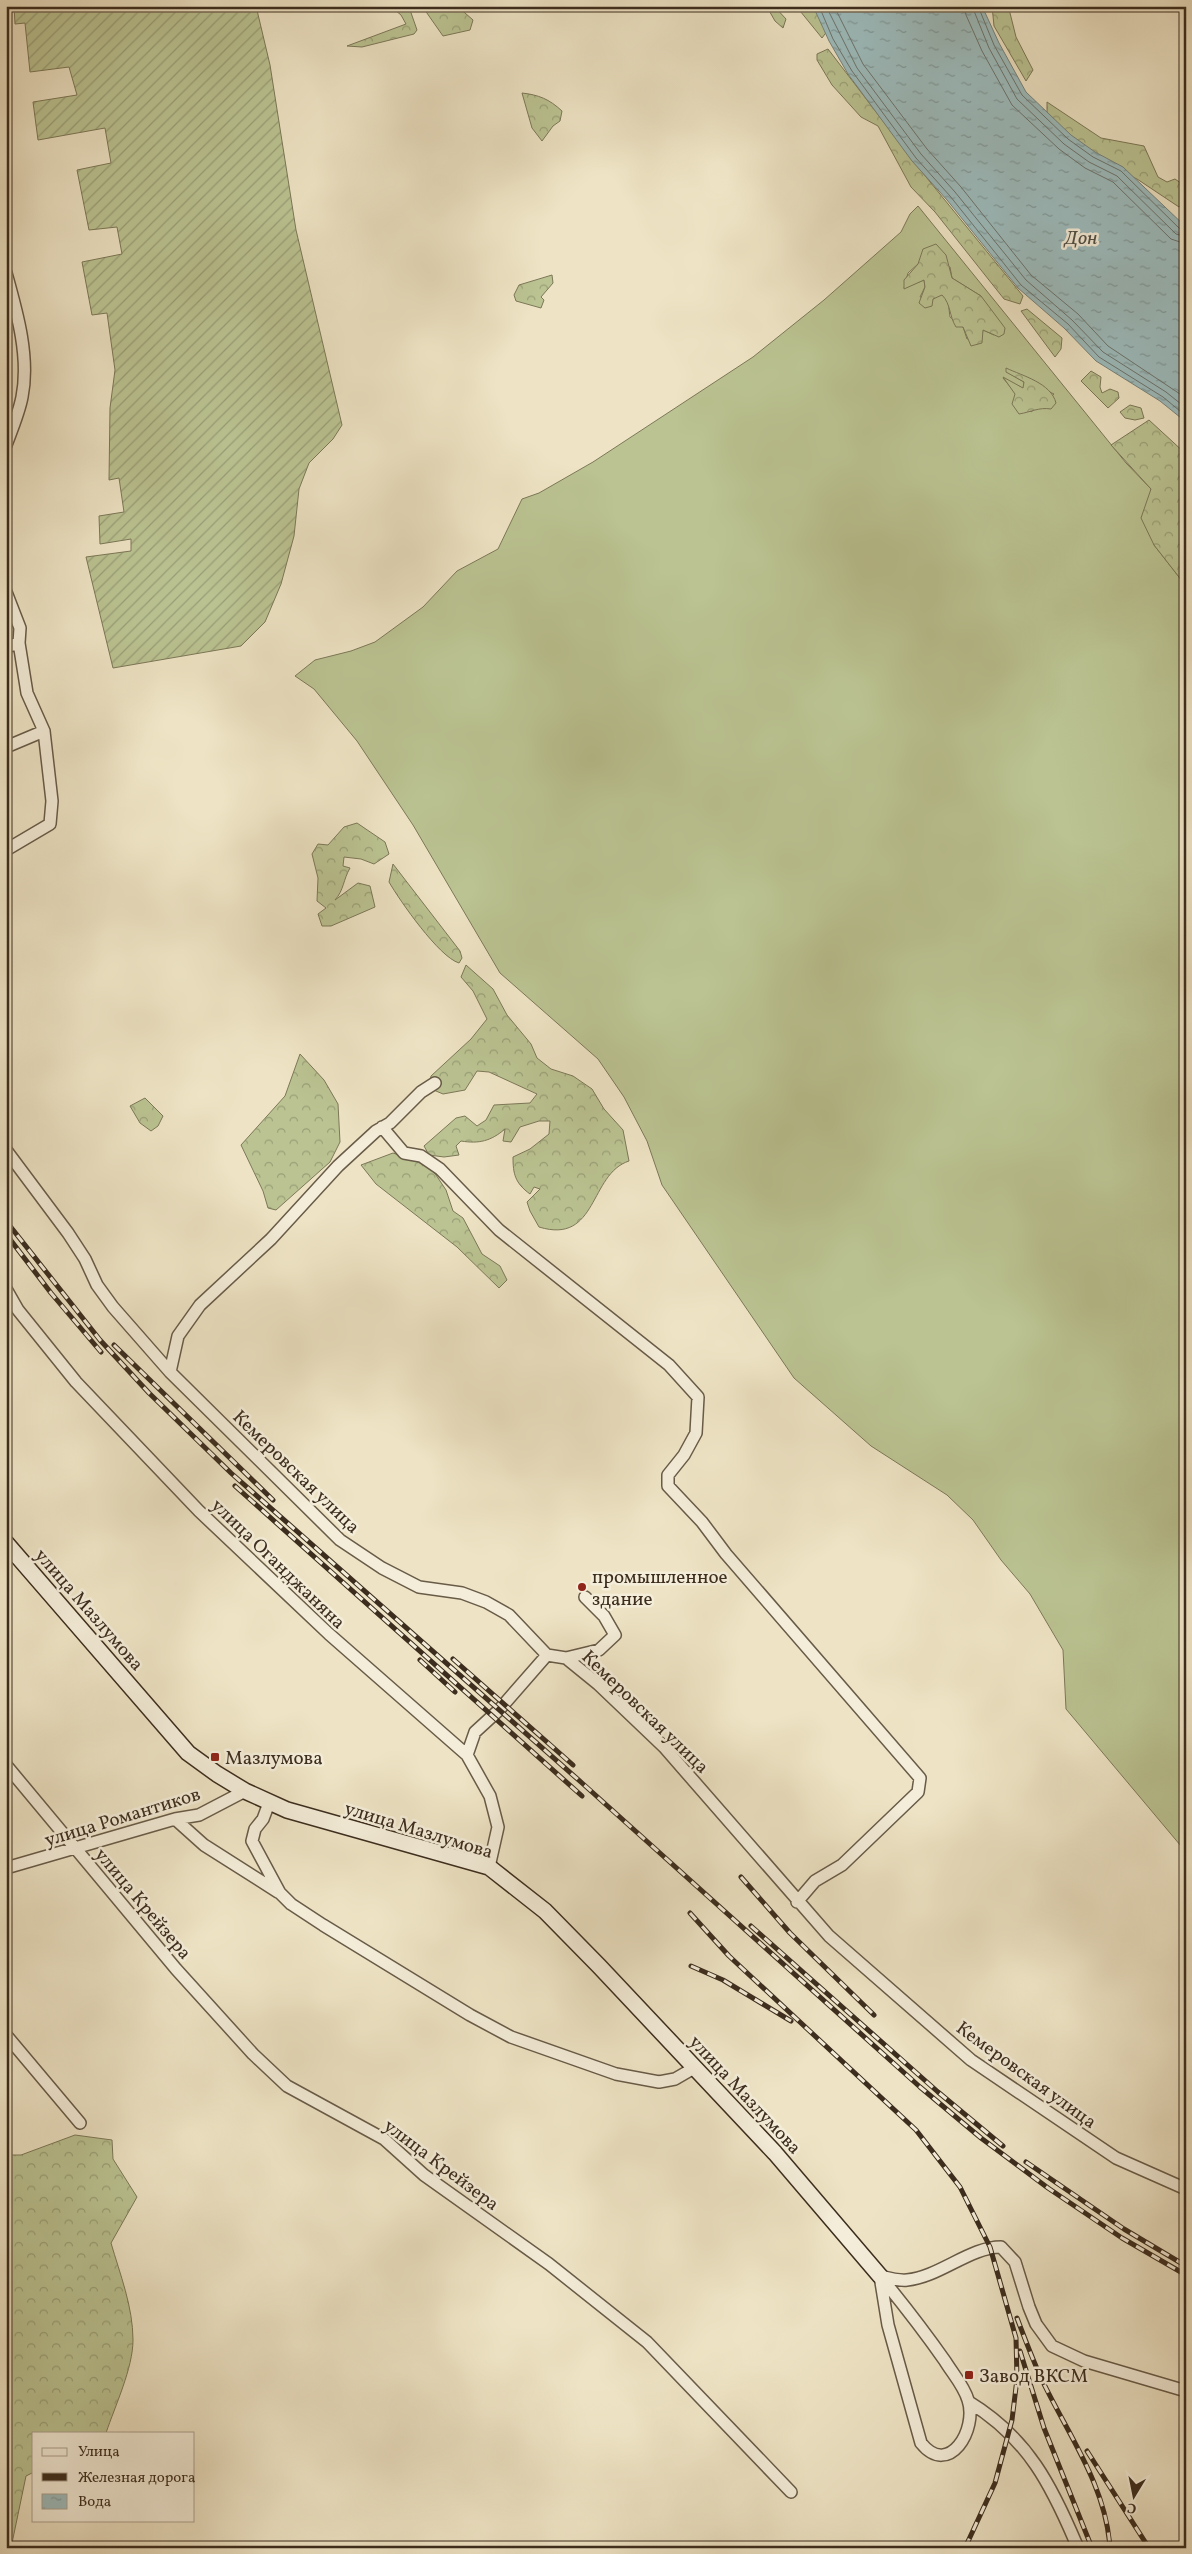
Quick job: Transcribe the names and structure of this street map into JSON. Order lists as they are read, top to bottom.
{
  "streets": {
    "street": [
      "Кемеровская улица",
      "улица Оганджаняна",
      "улица Мазлумова",
      "улица Романтиков",
      "улица Крейзера"
    ]
  },
  "crossings": [
    ["улица Оганджаняна", "улица Мазлумова"],
    ["улица Мазлумова", "улица Романтиков"],
    ["улица Романтиков", "улица Крейзера"]
  ],
  "water": ["Дон"],
  "places": {
    "other": ["промышленное здание"],
    "transit": ["Мазлумова", "Завод ВКСМ"]
  },
  "legend": ["Улица", "Железная дорога", "Вода"],
  "north": "bottom"
}
